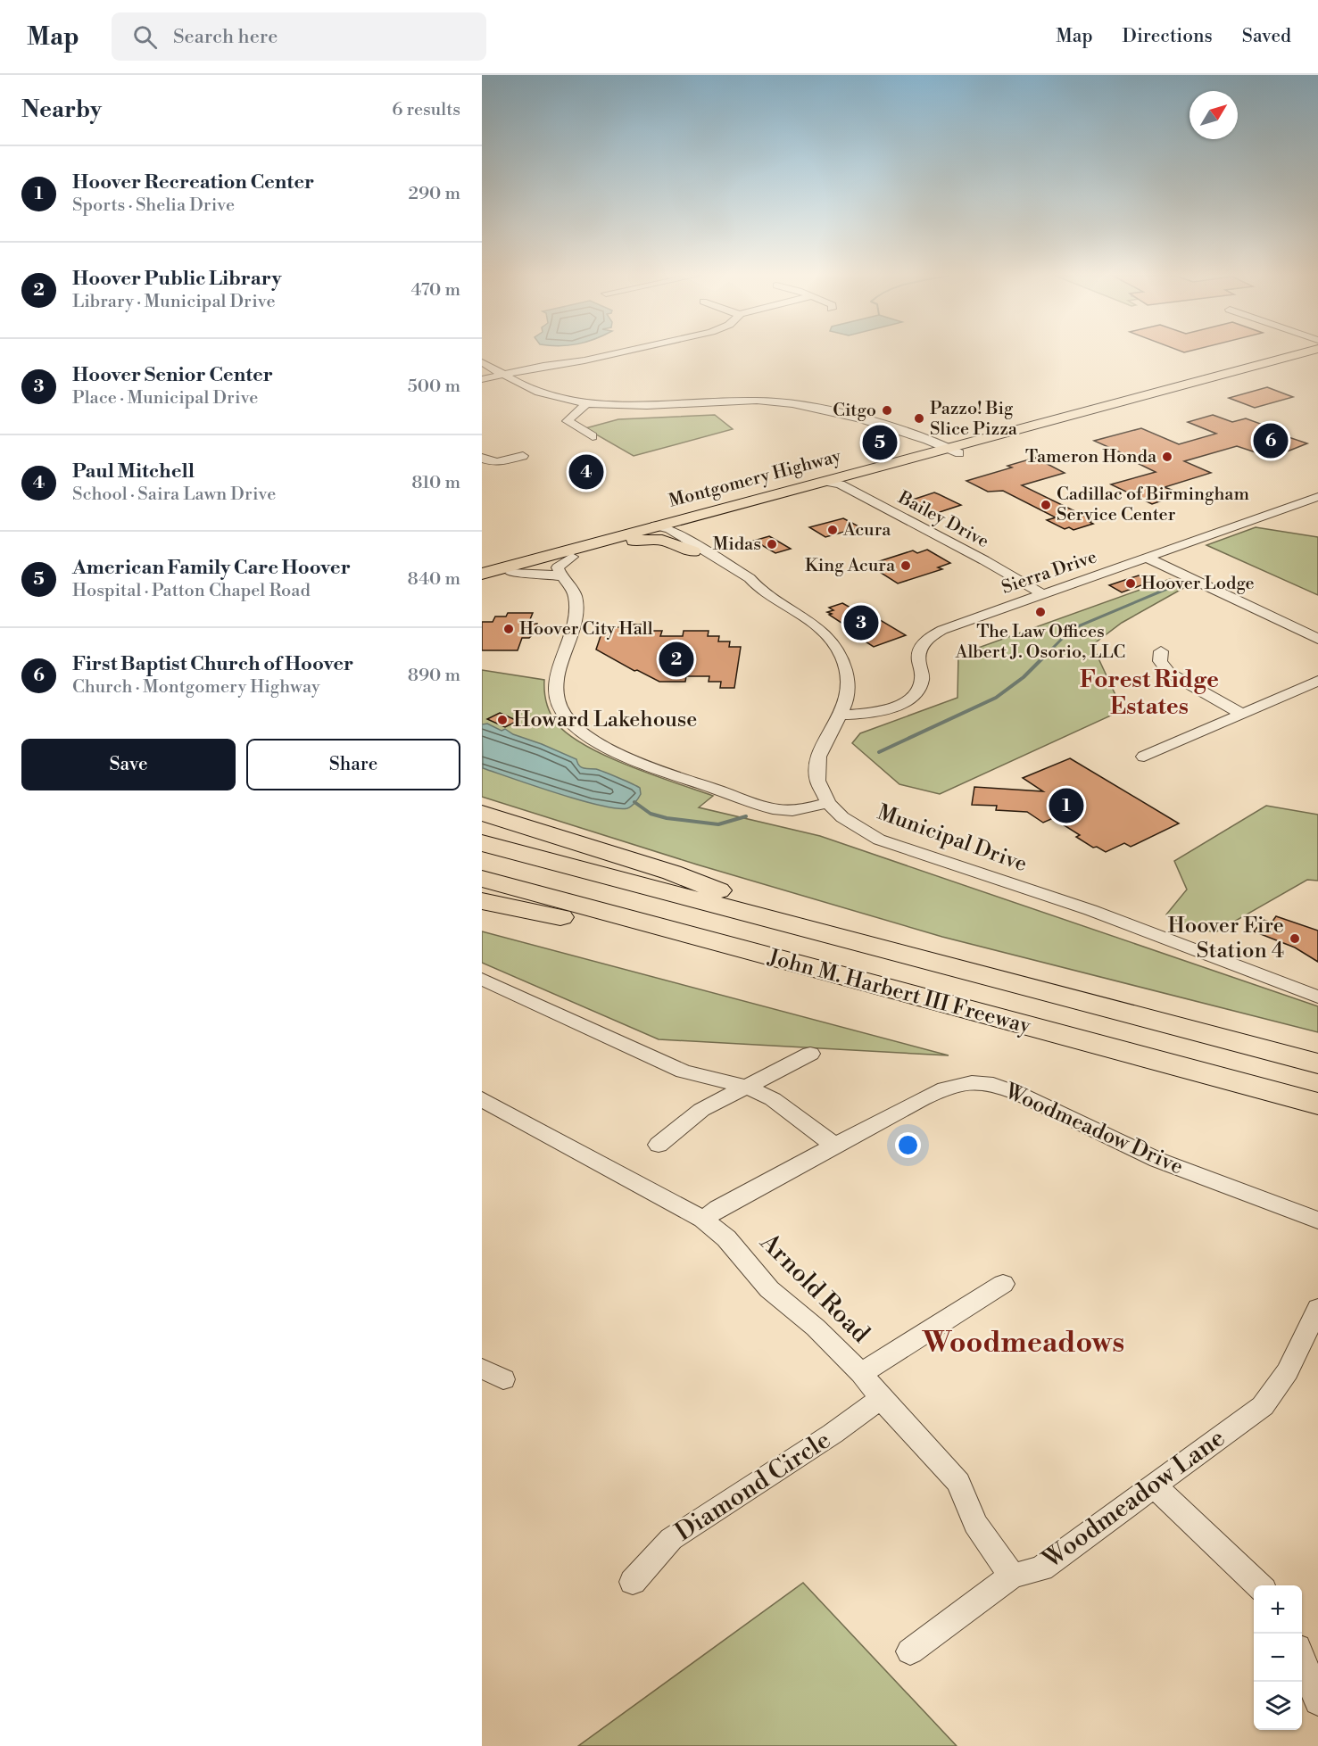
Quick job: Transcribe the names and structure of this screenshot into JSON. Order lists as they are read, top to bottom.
{
  "streets": {
    "highway": ["John M. Harbert III Freeway"],
    "main road": ["Montgomery Highway"],
    "street": [
      "Bailey Drive",
      "Sierra Drive",
      "Municipal Drive",
      "Woodmeadow Drive",
      "Arnold Road",
      "Diamond Circle",
      "Woodmeadow Lane"
    ]
  },
  "crossings": [
    ["Montgomery Highway", "Bailey Drive"],
    ["Montgomery Highway", "Municipal Drive"],
    ["Bailey Drive", "Sierra Drive"],
    ["Sierra Drive", "Municipal Drive"],
    ["Woodmeadow Drive", "Arnold Road"],
    ["Arnold Road", "Diamond Circle"],
    ["Arnold Road", "Woodmeadow Lane"]
  ],
  "districts": ["Forest Ridge Estates", "Woodmeadows"],
  "places": [
    "Citgo",
    "Pazzo! Big Slice Pizza",
    "Tameron Honda",
    "Cadillac of Birmingham Service Center",
    "Acura",
    "Midas",
    "King Acura",
    "Hoover Lodge",
    "The Law Offices Albert J. Osorio, LLC",
    "Hoover City Hall",
    "Howard Lakehouse",
    "Hoover Fire Station 4"
  ],
  "north": "top right",
  "page": {
    "header": "Map",
    "search": "Search here",
    "nav": ["Map", "Directions", "Saved"],
    "heading": ["Nearby", "6 results"],
    "list": [
      {
        "mark": "1",
        "name": "Hoover Recreation Center",
        "note": "Sports · Shelia Drive",
        "value": "290 m"
      },
      {
        "mark": "2",
        "name": "Hoover Public Library",
        "note": "Library · Municipal Drive",
        "value": "470 m"
      },
      {
        "mark": "3",
        "name": "Hoover Senior Center",
        "note": "Place · Municipal Drive",
        "value": "500 m"
      },
      {
        "mark": "4",
        "name": "Paul Mitchell",
        "note": "School · Saira Lawn Drive",
        "value": "810 m"
      },
      {
        "mark": "5",
        "name": "American Family Care Hoover",
        "note": "Hospital · Patton Chapel Road",
        "value": "840 m"
      },
      {
        "mark": "6",
        "name": "First Baptist Church of Hoover",
        "note": "Church · Montgomery Highway",
        "value": "890 m"
      }
    ],
    "pins": [
      "6",
      "5",
      "4",
      "3",
      "2",
      "1"
    ],
    "buttons": ["Save", "Share"],
    "map_buttons": ["+", "−"]
  }
}
